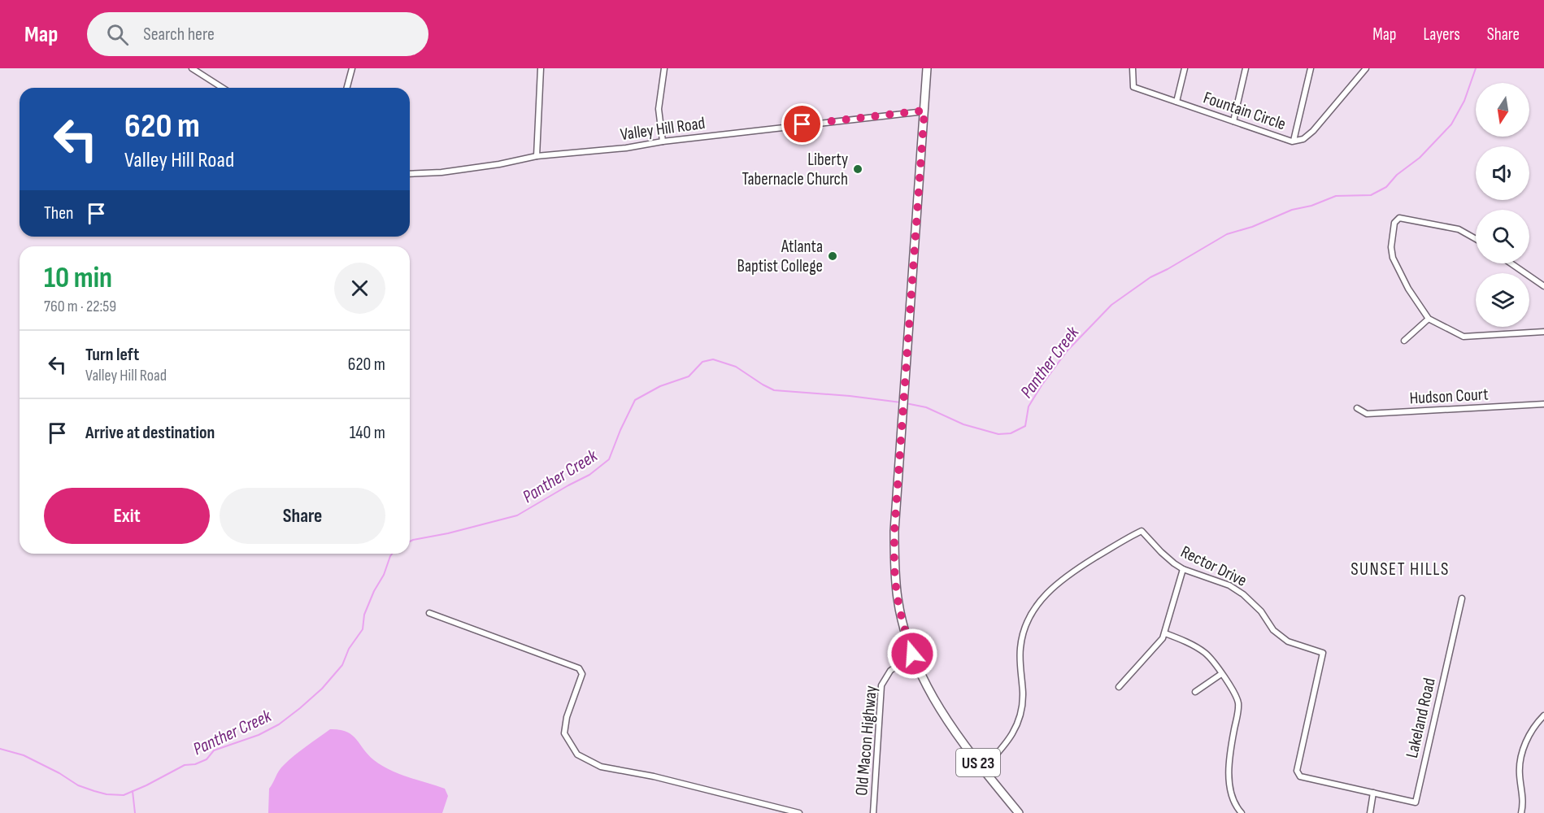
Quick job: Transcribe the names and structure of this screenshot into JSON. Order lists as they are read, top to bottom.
{
  "streets": {
    "main road": ["US 23"],
    "street": [
      "Fountain Circle",
      "Valley Hill Road",
      "Hudson Court",
      "Rector Drive",
      "Lakeland Road",
      "Old Macon Highway"
    ]
  },
  "crossings": [
    ["Valley Hill Road", "US 23"],
    ["Rector Drive", "Lakeland Road"],
    ["Rector Drive", "US 23"],
    ["Old Macon Highway", "US 23"]
  ],
  "districts": ["SUNSET HILLS"],
  "water": ["Panther Creek"],
  "places": ["Liberty Tabernacle Church", "Atlanta Baptist College"],
  "north": "bottom",
  "page": {
    "header": "Map",
    "search": "Search here",
    "nav": ["Map", "Layers", "Share"],
    "turn": ["620 m", "Valley Hill Road"],
    "then": "Then",
    "heading": ["10 min", "760 m · 22:59"],
    "list": [
      {
        "name": "Turn left",
        "note": "Valley Hill Road",
        "value": "620 m"
      },
      {
        "name": "Arrive at destination",
        "value": "140 m"
      }
    ],
    "buttons": ["Exit", "Share"]
  }
}
